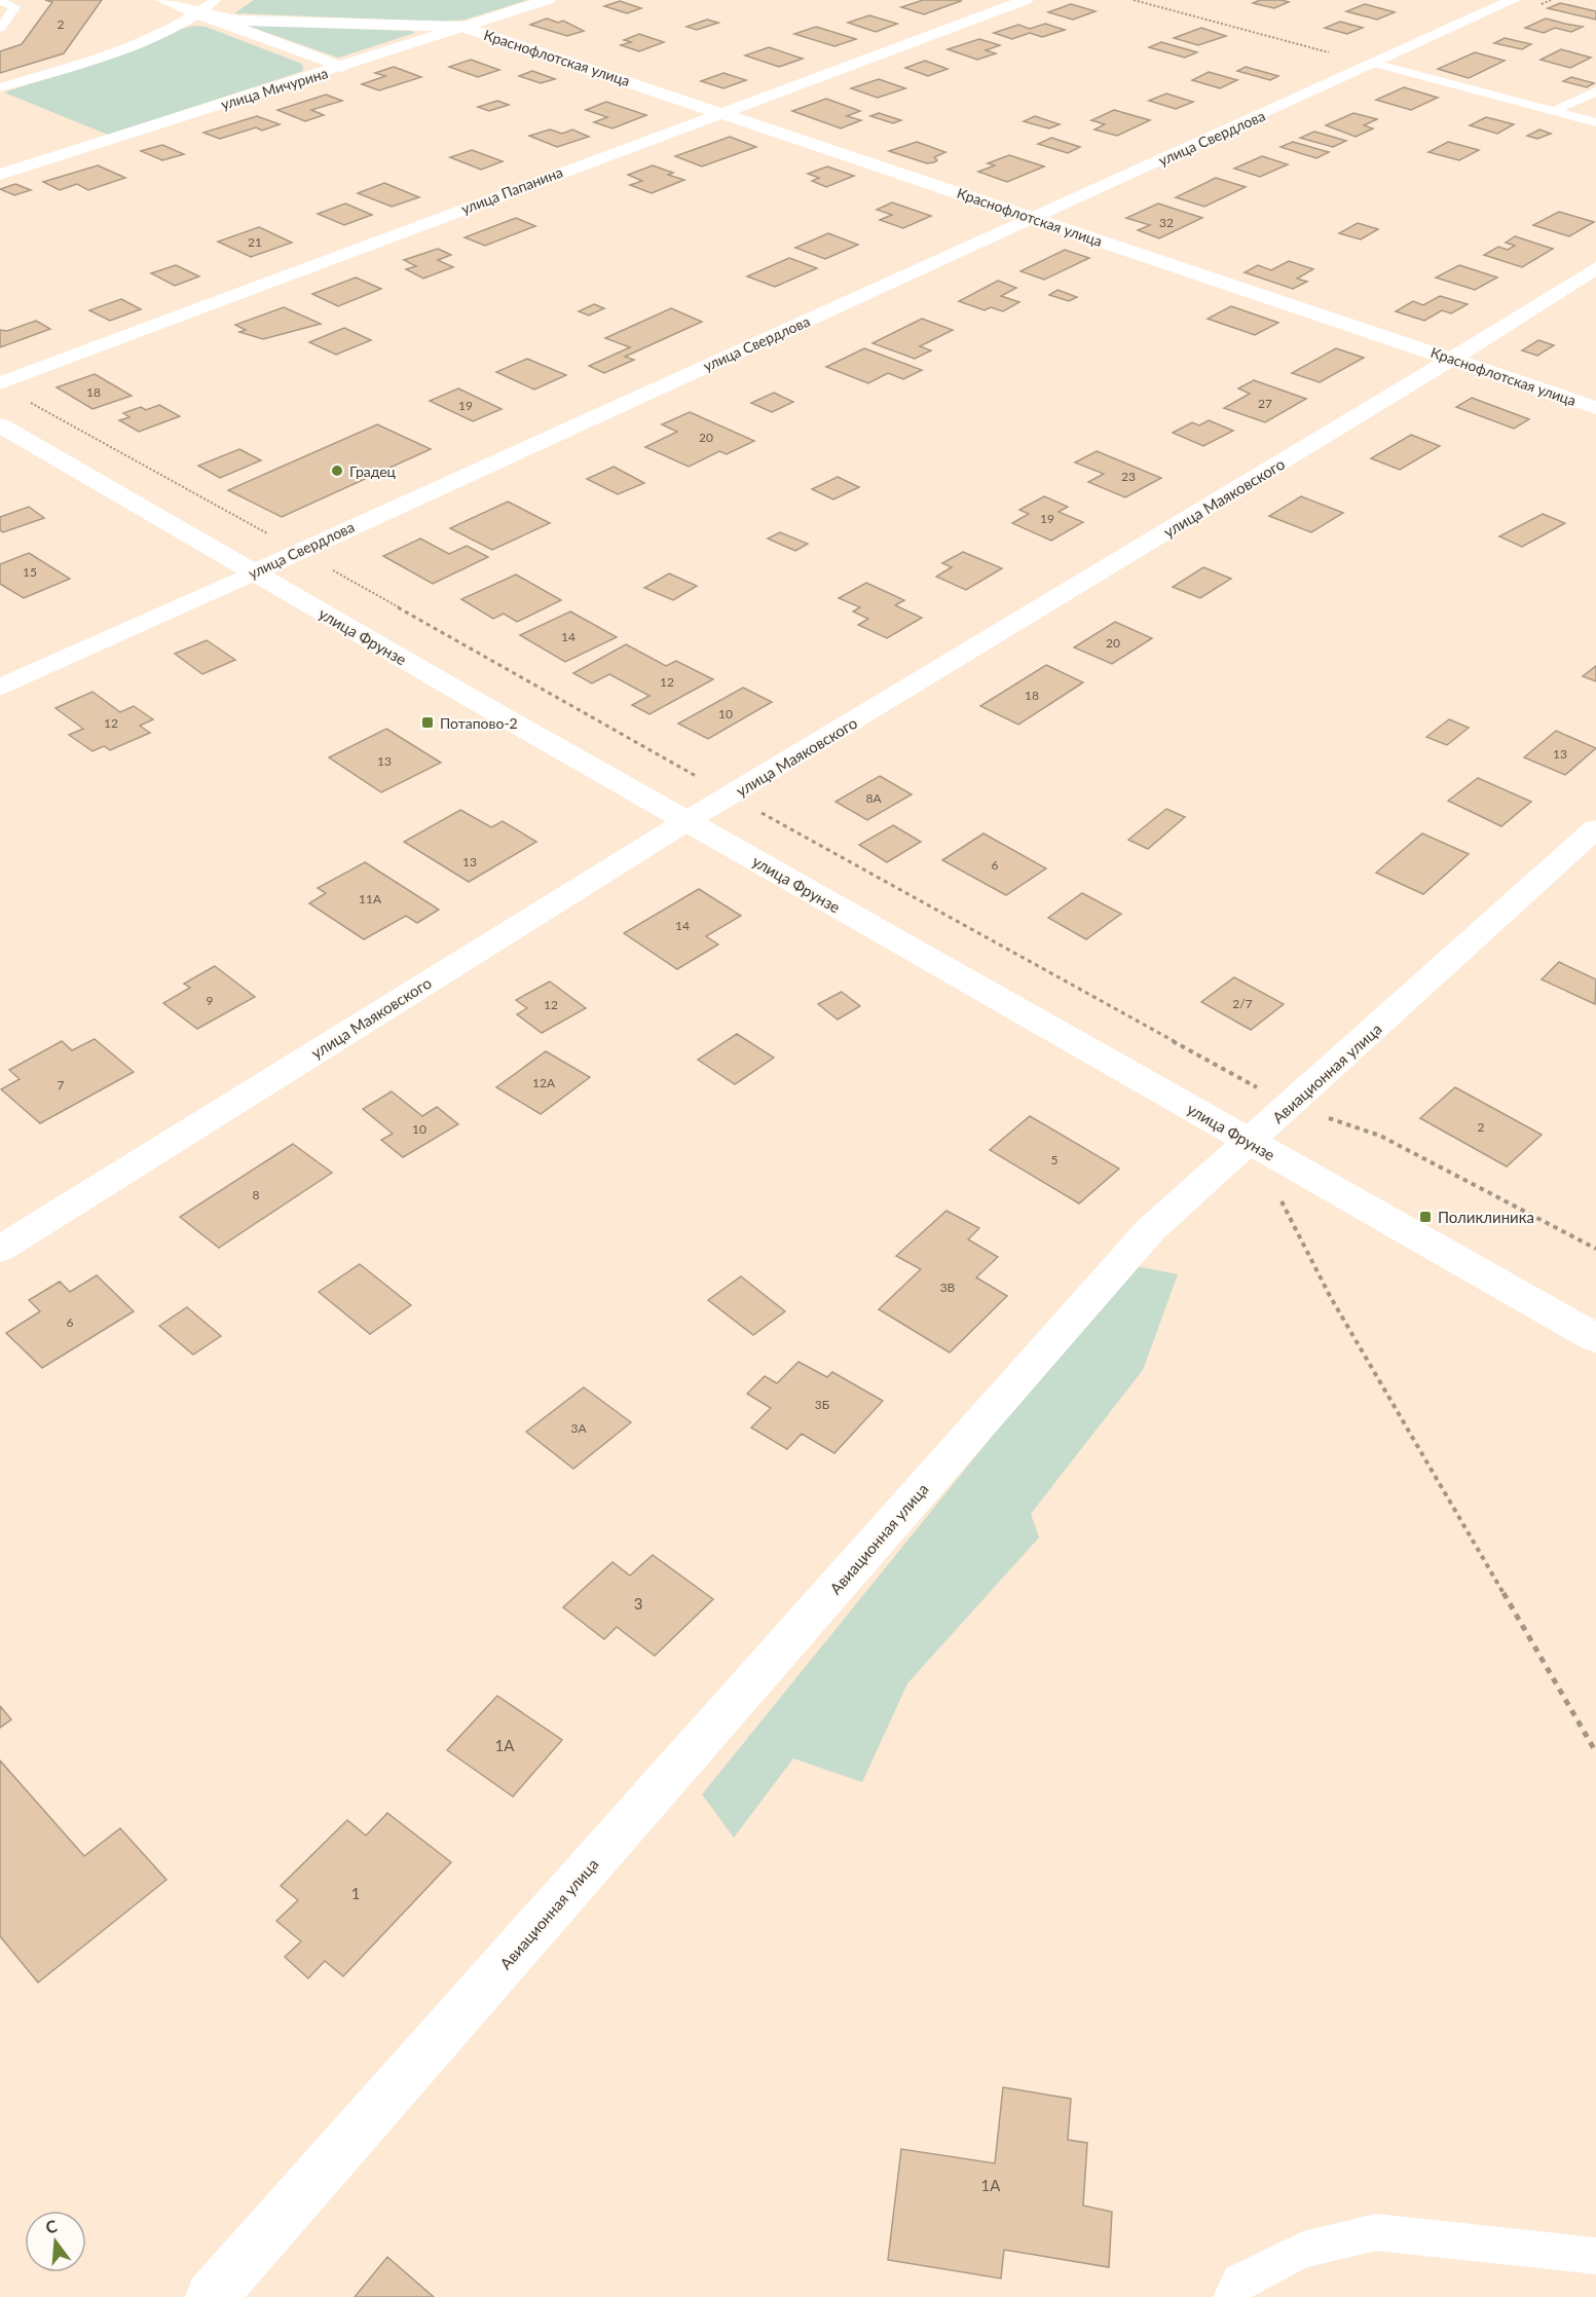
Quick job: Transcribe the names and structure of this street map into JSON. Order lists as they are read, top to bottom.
{
  "streets": {
    "street": [
      "Краснофлотская улица",
      "улица Мичурина",
      "улица Свердлова",
      "улица Папанина",
      "улица Маяковского",
      "улица Фрунзе",
      "Авиационная улица"
    ]
  },
  "crossings": [
    ["Краснофлотская улица", "улица Мичурина"],
    ["Краснофлотская улица", "улица Свердлова"],
    ["Краснофлотская улица", "улица Папанина"],
    ["Краснофлотская улица", "улица Маяковского"],
    ["улица Свердлова", "улица Фрунзе"],
    ["улица Маяковского", "улица Фрунзе"],
    ["улица Фрунзе", "Авиационная улица"]
  ],
  "places": {
    "other": ["Градец"],
    "transit": ["Потапово-2", "Поликлиника"]
  },
  "house_numbers": [
    "2",
    "32",
    "21",
    "18",
    "27",
    "19",
    "20",
    "23",
    "19",
    "15",
    "14",
    "20",
    "12",
    "18",
    "10",
    "12",
    "13",
    "13",
    "8А",
    "13",
    "6",
    "11А",
    "14",
    "9",
    "2/7",
    "12",
    "12А",
    "7",
    "2",
    "10",
    "5",
    "8",
    "3В",
    "6",
    "3Б",
    "3А",
    "3",
    "1А",
    "1",
    "1А"
  ],
  "north": "top"
}
